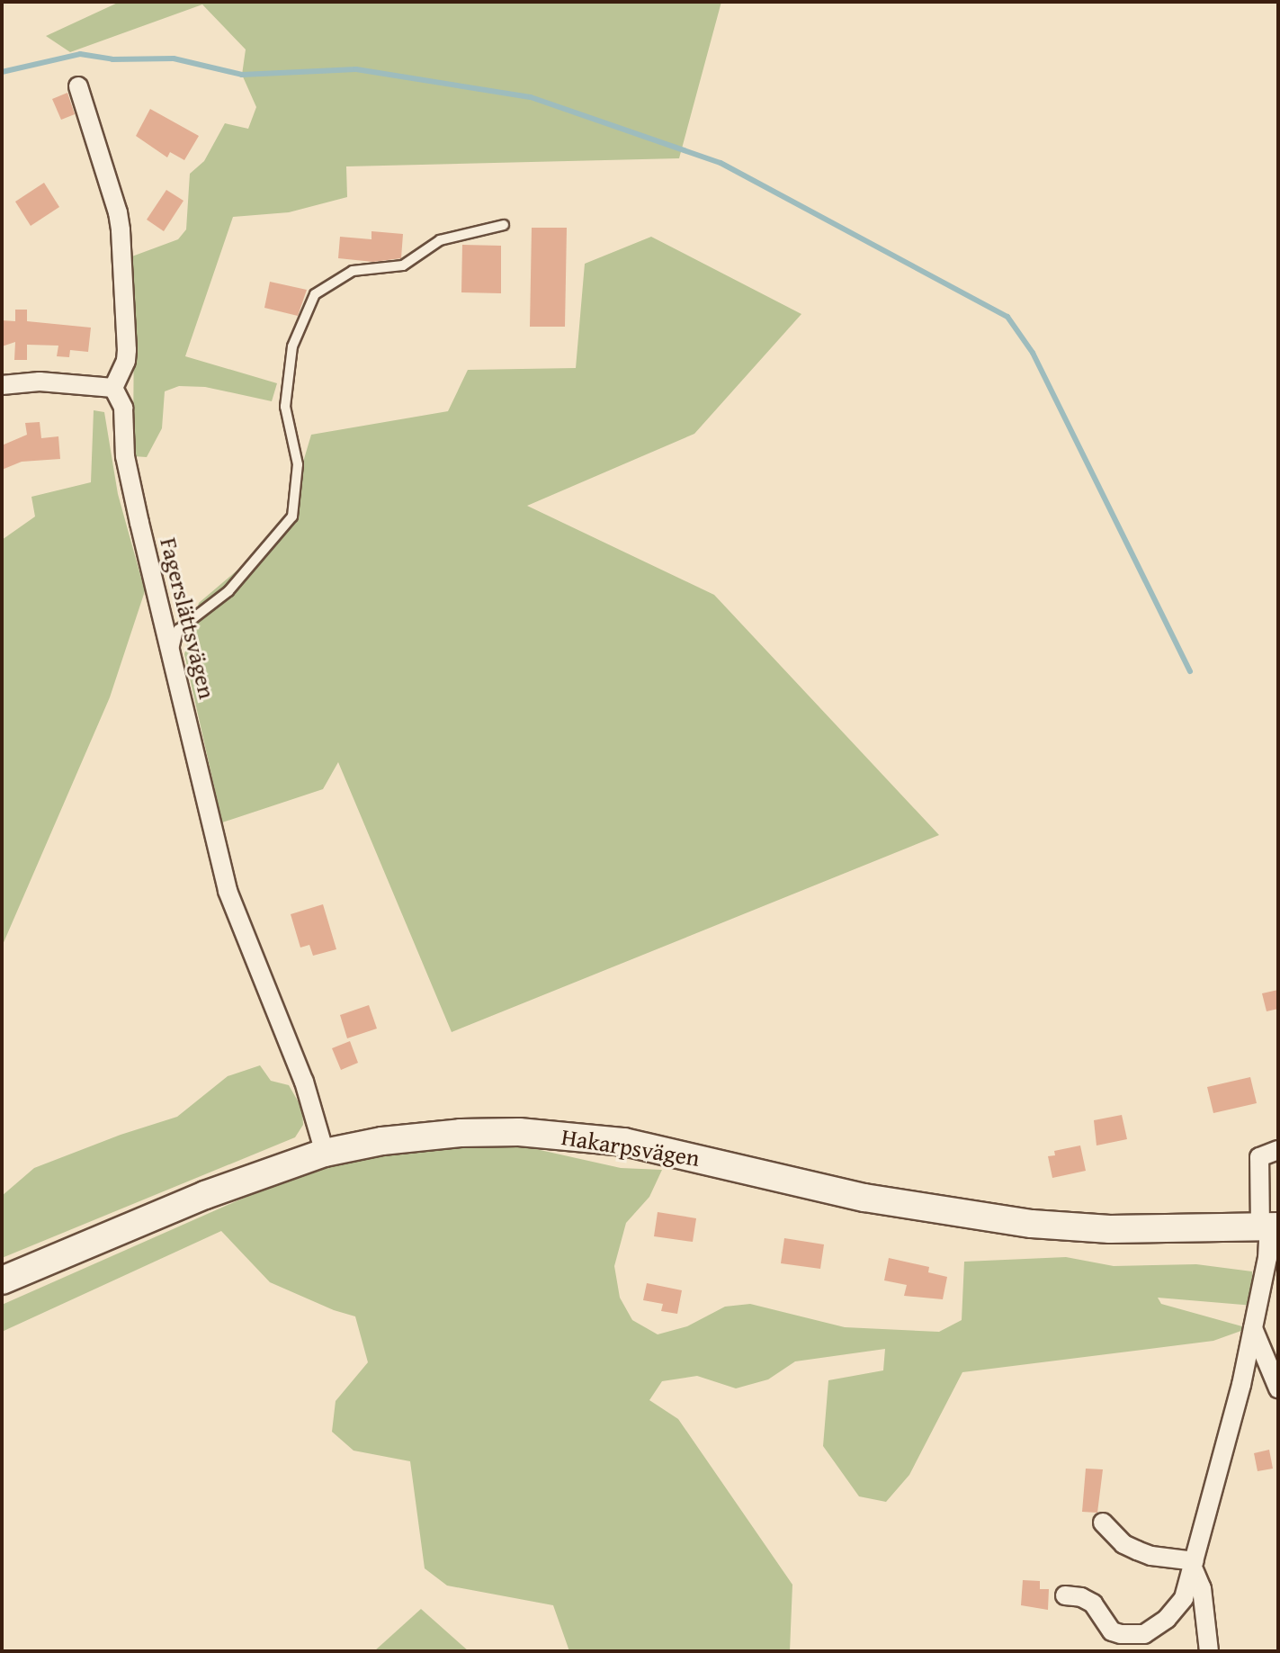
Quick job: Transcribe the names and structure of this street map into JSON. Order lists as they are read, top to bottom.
{
  "streets": {
    "street": ["Fagerslättsvägen", "Hakarpsvägen"]
  },
  "crossings": [
    ["Fagerslättsvägen", "Hakarpsvägen"]
  ]
}
